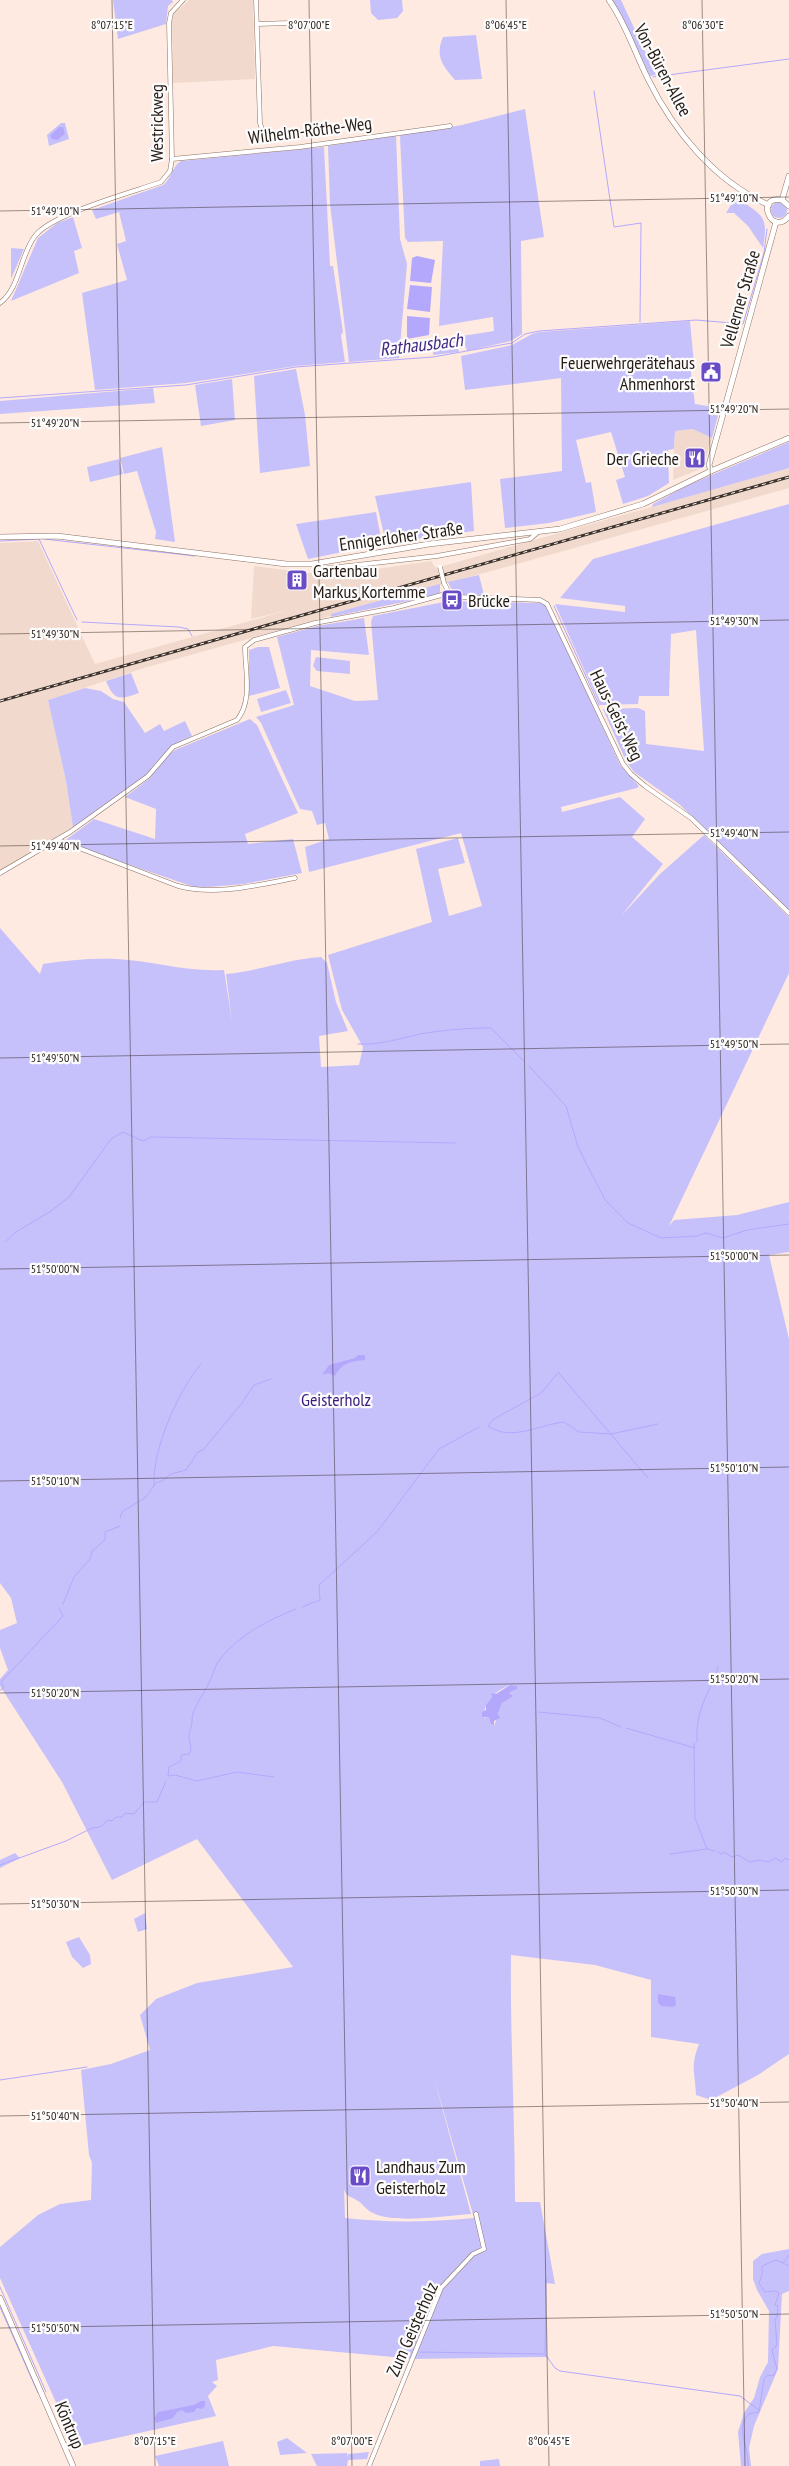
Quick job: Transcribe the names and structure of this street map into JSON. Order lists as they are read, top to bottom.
{
  "streets": {
    "main road": [
      "Von-Büren-Allee",
      "Vellerner Straße",
      "Ennigerloher Straße",
      "Köntrup"
    ],
    "street": [
      "Westrickweg",
      "Wilhelm-Röthe-Weg",
      "Haus-Geist-Weg",
      "Zum Geisterholz"
    ]
  },
  "crossings": [
    ["Westrickweg", "Wilhelm-Röthe-Weg"],
    ["Vellerner Straße", "Ennigerloher Straße"]
  ],
  "water": ["Rathausbach"],
  "parks": ["Geisterholz"],
  "places": {
    "public building": ["Feuerwehrgerätehaus Ahmenhorst"],
    "restaurant": ["Der Grieche", "Landhaus Zum Geisterholz"],
    "building": ["Gartenbau Markus Kortemme"],
    "bus stop": ["Brücke"]
  },
  "coordinates": [
    "8°07'15\"E",
    "8°07'00\"E",
    "8°06'45\"E",
    "8°06'30\"E",
    "51°49'10\"N",
    "51°49'20\"N",
    "51°49'30\"N",
    "51°49'40\"N",
    "51°49'50\"N",
    "51°50'00\"N",
    "51°50'10\"N",
    "51°50'20\"N",
    "51°50'30\"N",
    "51°50'40\"N",
    "51°50'50\"N"
  ]
}
